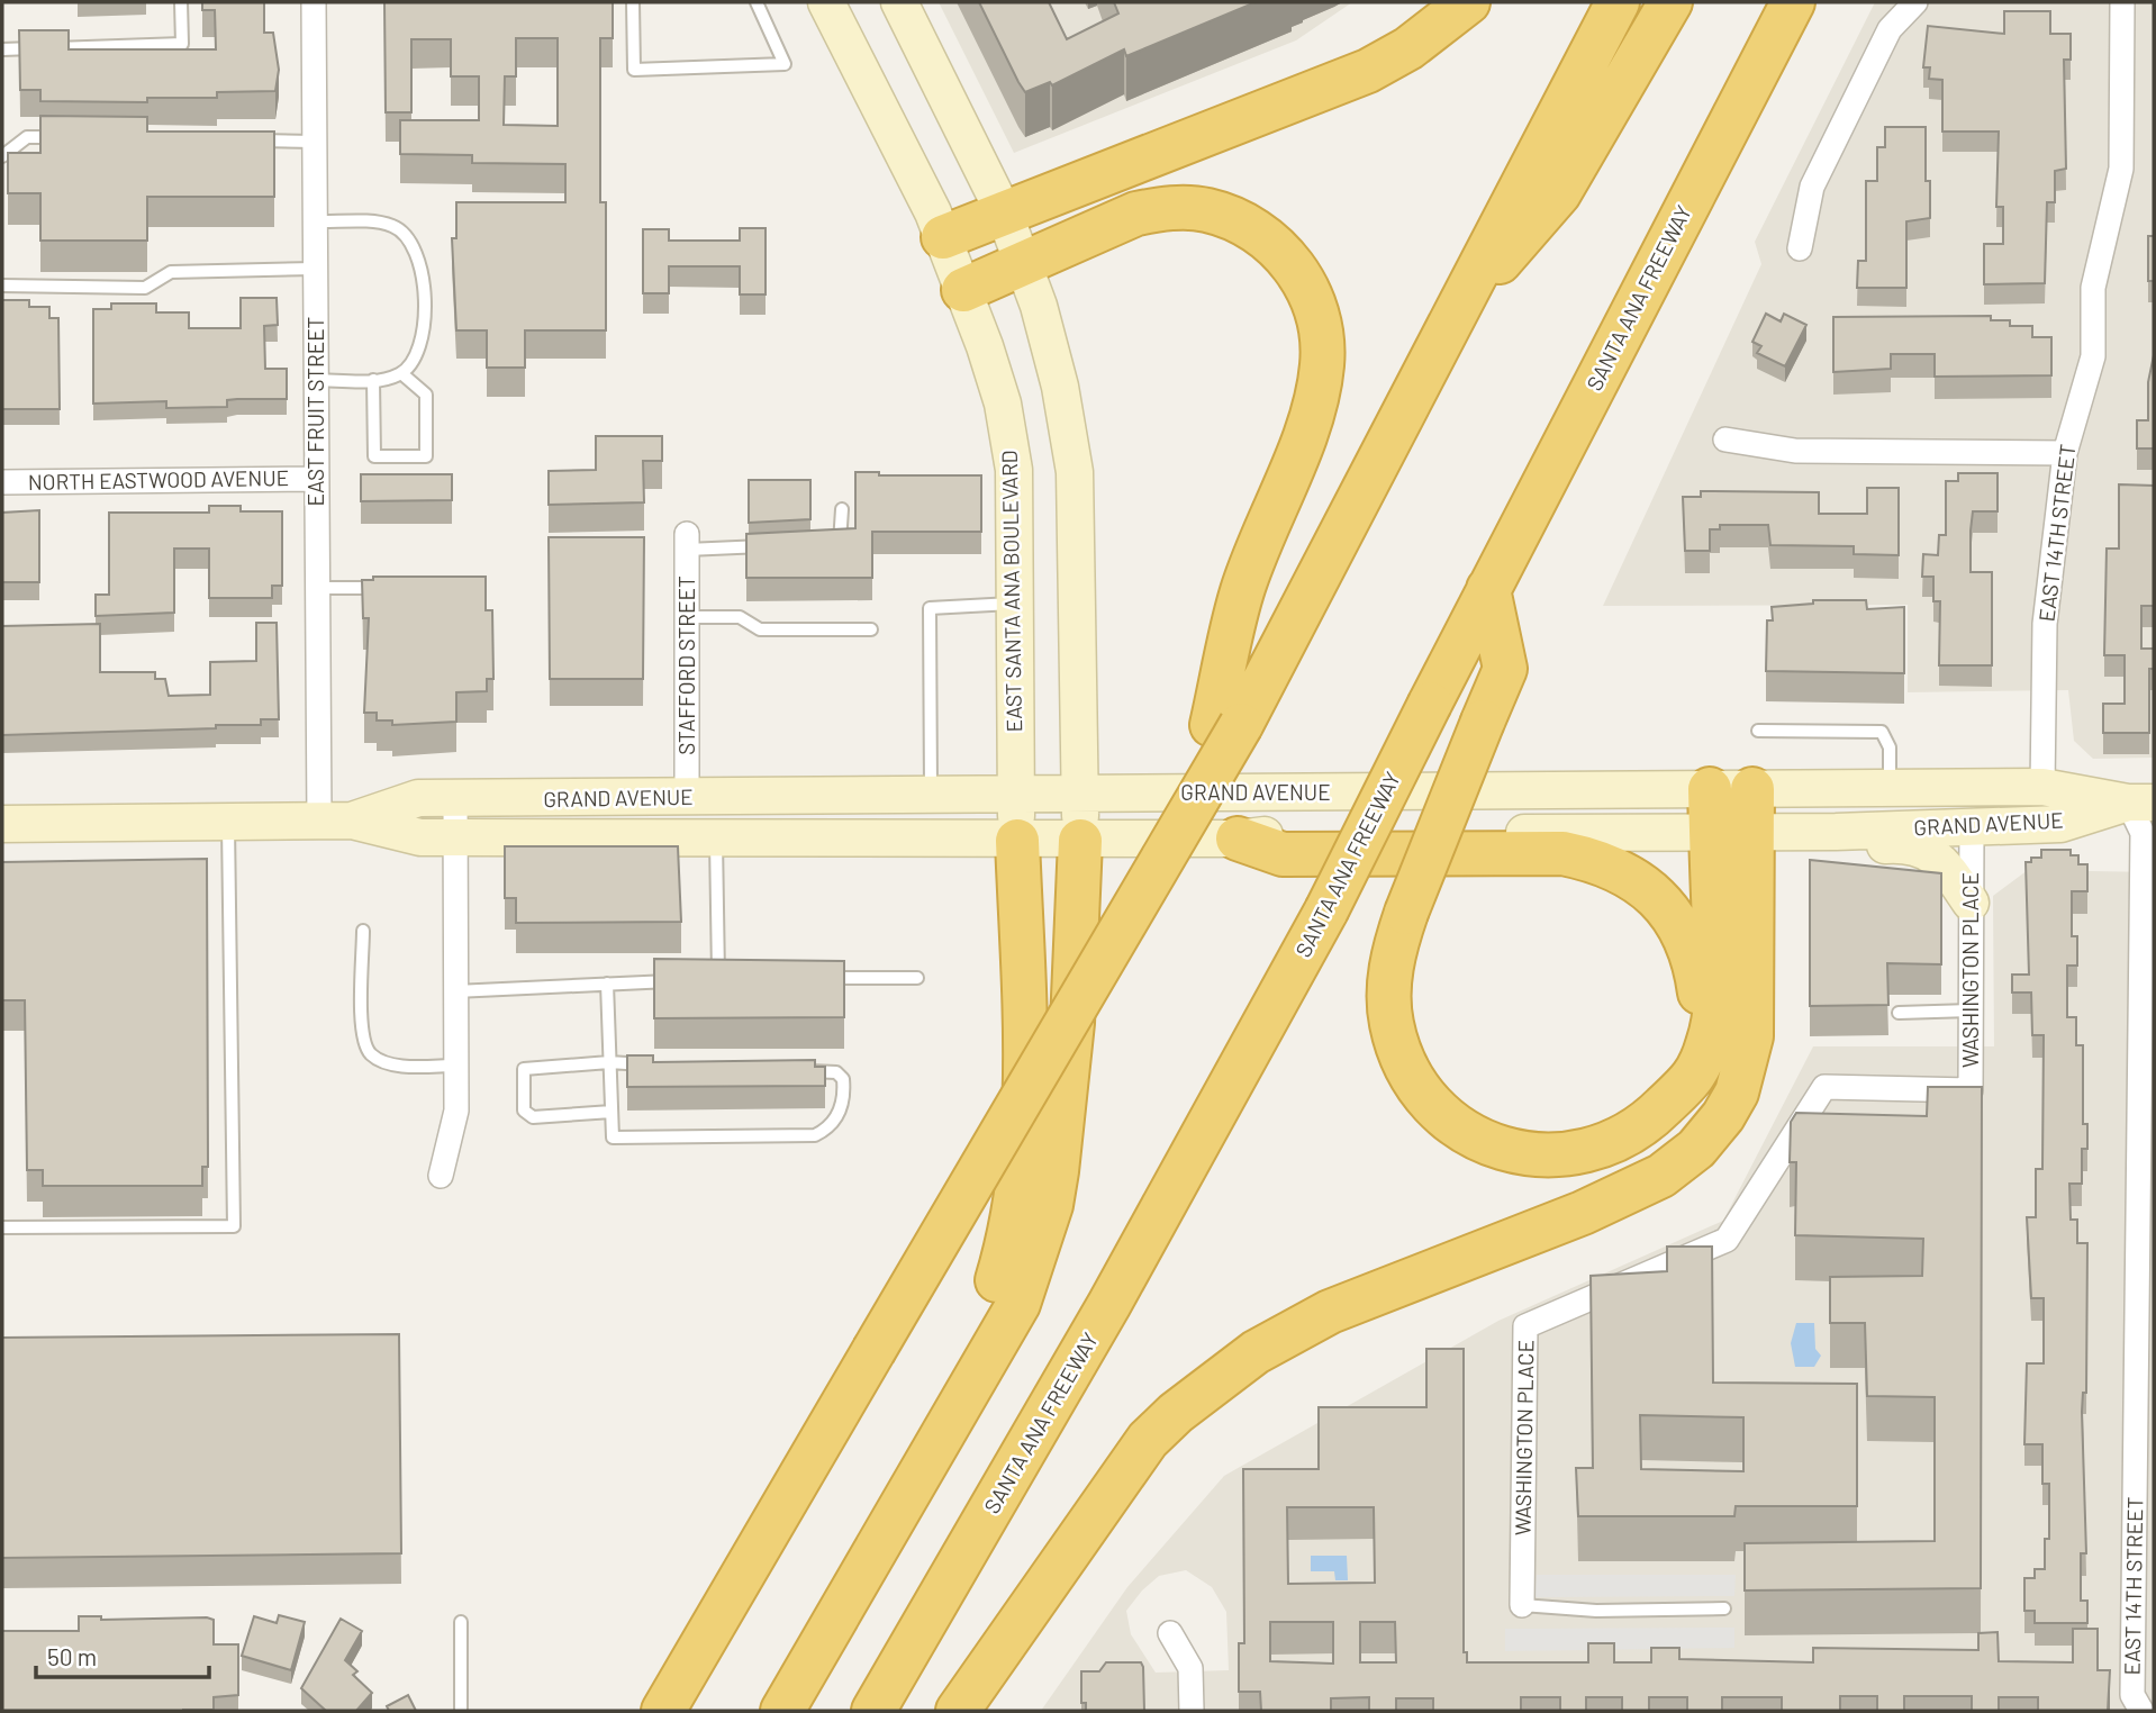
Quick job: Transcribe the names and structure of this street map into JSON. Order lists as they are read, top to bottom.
{
  "streets": {
    "highway": ["SANTA ANA FREEWAY"],
    "main road": ["EAST SANTA ANA BOULEVARD", "GRAND AVENUE"],
    "street": [
      "EAST FRUIT STREET",
      "NORTH EASTWOOD AVENUE",
      "EAST 14TH STREET",
      "STAFFORD STREET",
      "WASHINGTON PLACE"
    ]
  },
  "crossings": [
    ["EAST FRUIT STREET", "NORTH EASTWOOD AVENUE"],
    ["EAST FRUIT STREET", "GRAND AVENUE"],
    ["EAST 14TH STREET", "GRAND AVENUE"],
    ["EAST SANTA ANA BOULEVARD", "GRAND AVENUE"],
    ["STAFFORD STREET", "GRAND AVENUE"],
    ["GRAND AVENUE", "WASHINGTON PLACE"]
  ],
  "scale_bar": "50 m"
}
